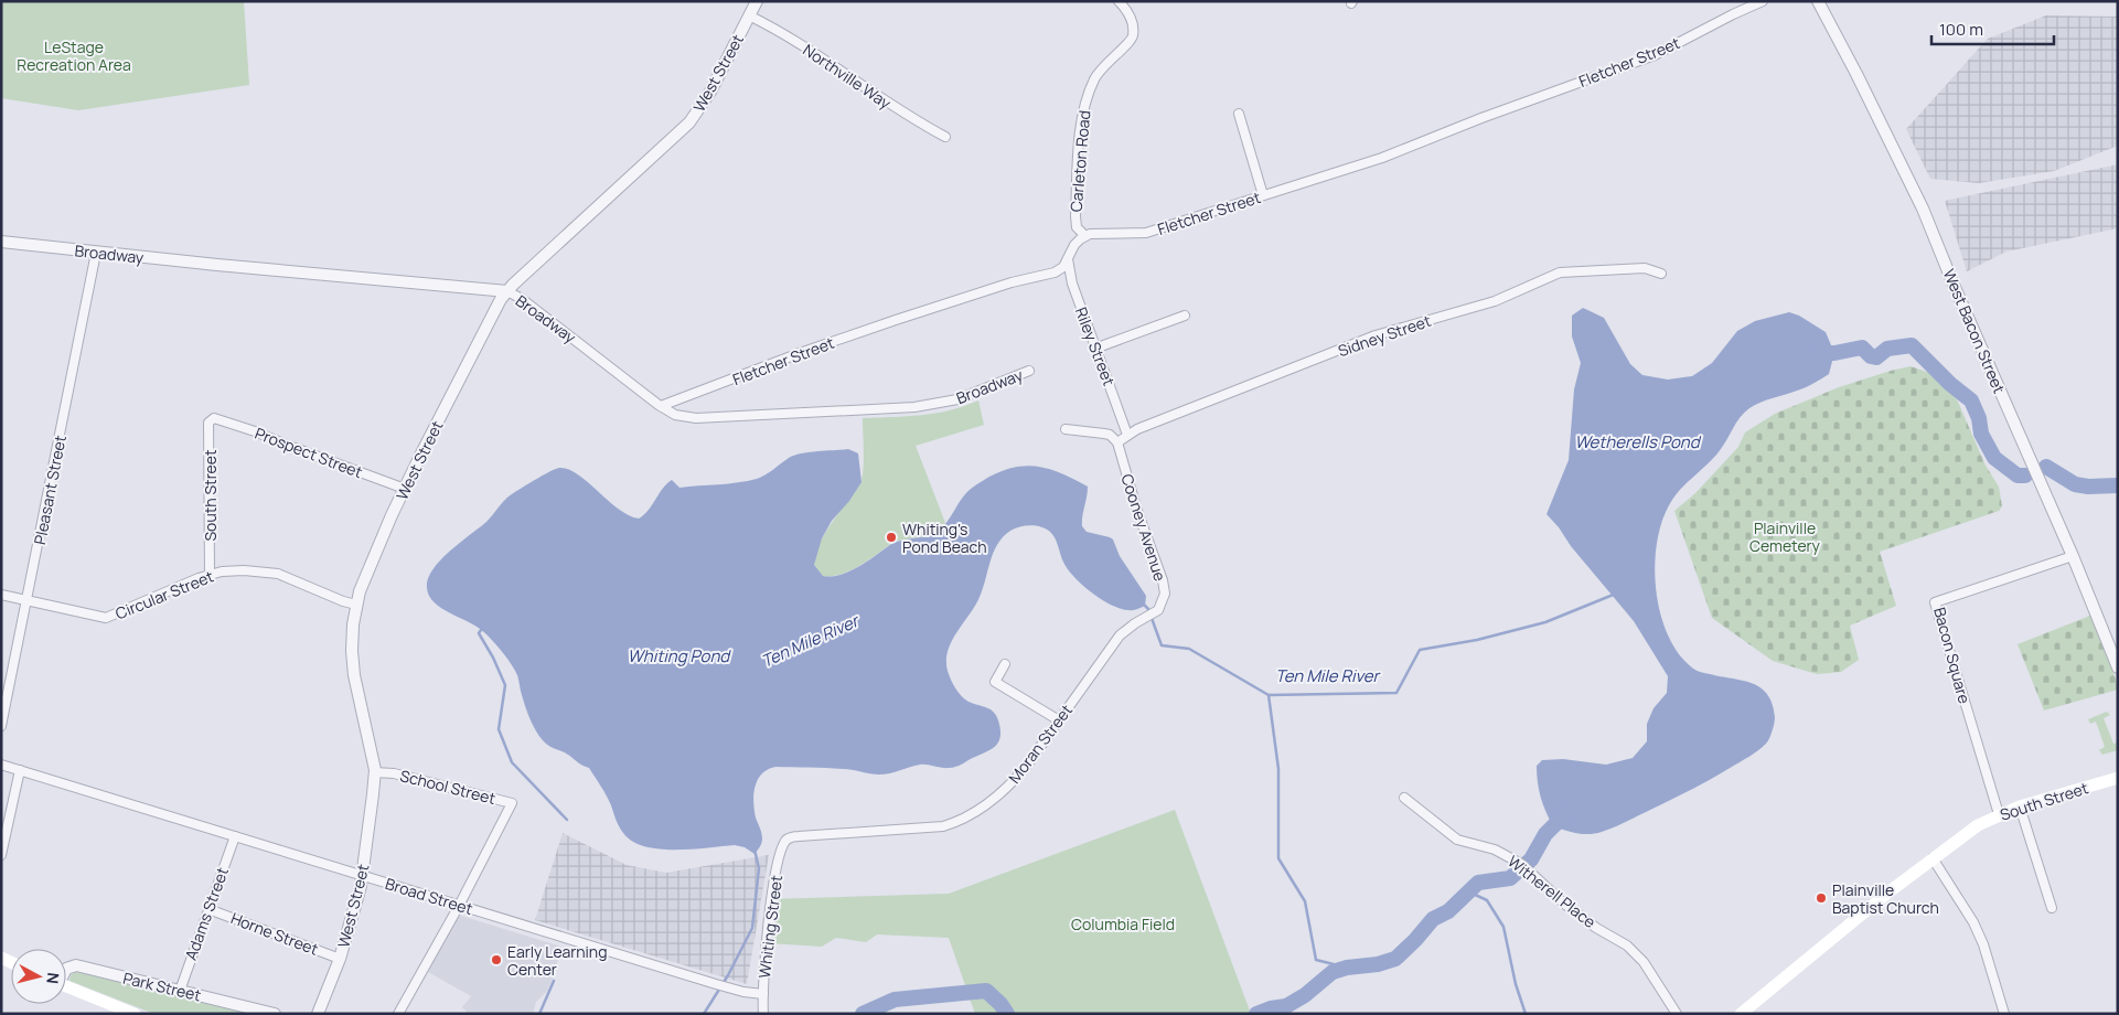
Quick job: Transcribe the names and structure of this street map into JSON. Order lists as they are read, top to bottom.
{
  "streets": {
    "main road": ["South Street"],
    "street": [
      "Fletcher Street",
      "West Street",
      "Northville Way",
      "Carleton Road",
      "Broadway",
      "West Bacon Street",
      "Sidney Street",
      "Riley Street",
      "Prospect Street",
      "Pleasant Street",
      "Cooney Avenue",
      "Circular Street",
      "Bacon Square",
      "Moran Street",
      "School Street",
      "Witherell Place",
      "Broad Street",
      "Adams Street",
      "Whiting Street",
      "Horne Street",
      "Park Street"
    ]
  },
  "crossings": [
    ["Fletcher Street", "Carleton Road"],
    ["Fletcher Street", "Broadway"],
    ["Fletcher Street", "Riley Street"],
    ["West Street", "Northville Way"],
    ["West Street", "Broadway"],
    ["West Street", "Prospect Street"],
    ["West Street", "Circular Street"],
    ["West Street", "School Street"],
    ["West Street", "Broad Street"],
    ["West Street", "Horne Street"],
    ["Broadway", "Pleasant Street"],
    ["West Bacon Street", "Bacon Square"],
    ["Sidney Street", "Riley Street"],
    ["Sidney Street", "Cooney Avenue"],
    ["Prospect Street", "South Street"],
    ["Pleasant Street", "Circular Street"],
    ["South Street", "Circular Street"],
    ["South Street", "Bacon Square"],
    ["Cooney Avenue", "Moran Street"],
    ["Moran Street", "Whiting Street"],
    ["School Street", "Broad Street"],
    ["Broad Street", "Adams Street"],
    ["Broad Street", "Whiting Street"],
    ["Adams Street", "Horne Street"],
    ["Adams Street", "Park Street"]
  ],
  "water": ["Wetherells Pond", "Ten Mile River", "Whiting Pond"],
  "parks": ["LeStage Recreation Area", "Plainville Cemetery", "Columbia Field"],
  "places": ["Whiting's Pond Beach", "Plainville Baptist Church", "Early Learning Center"],
  "scale_bar": "100 m",
  "north": "right"
}
